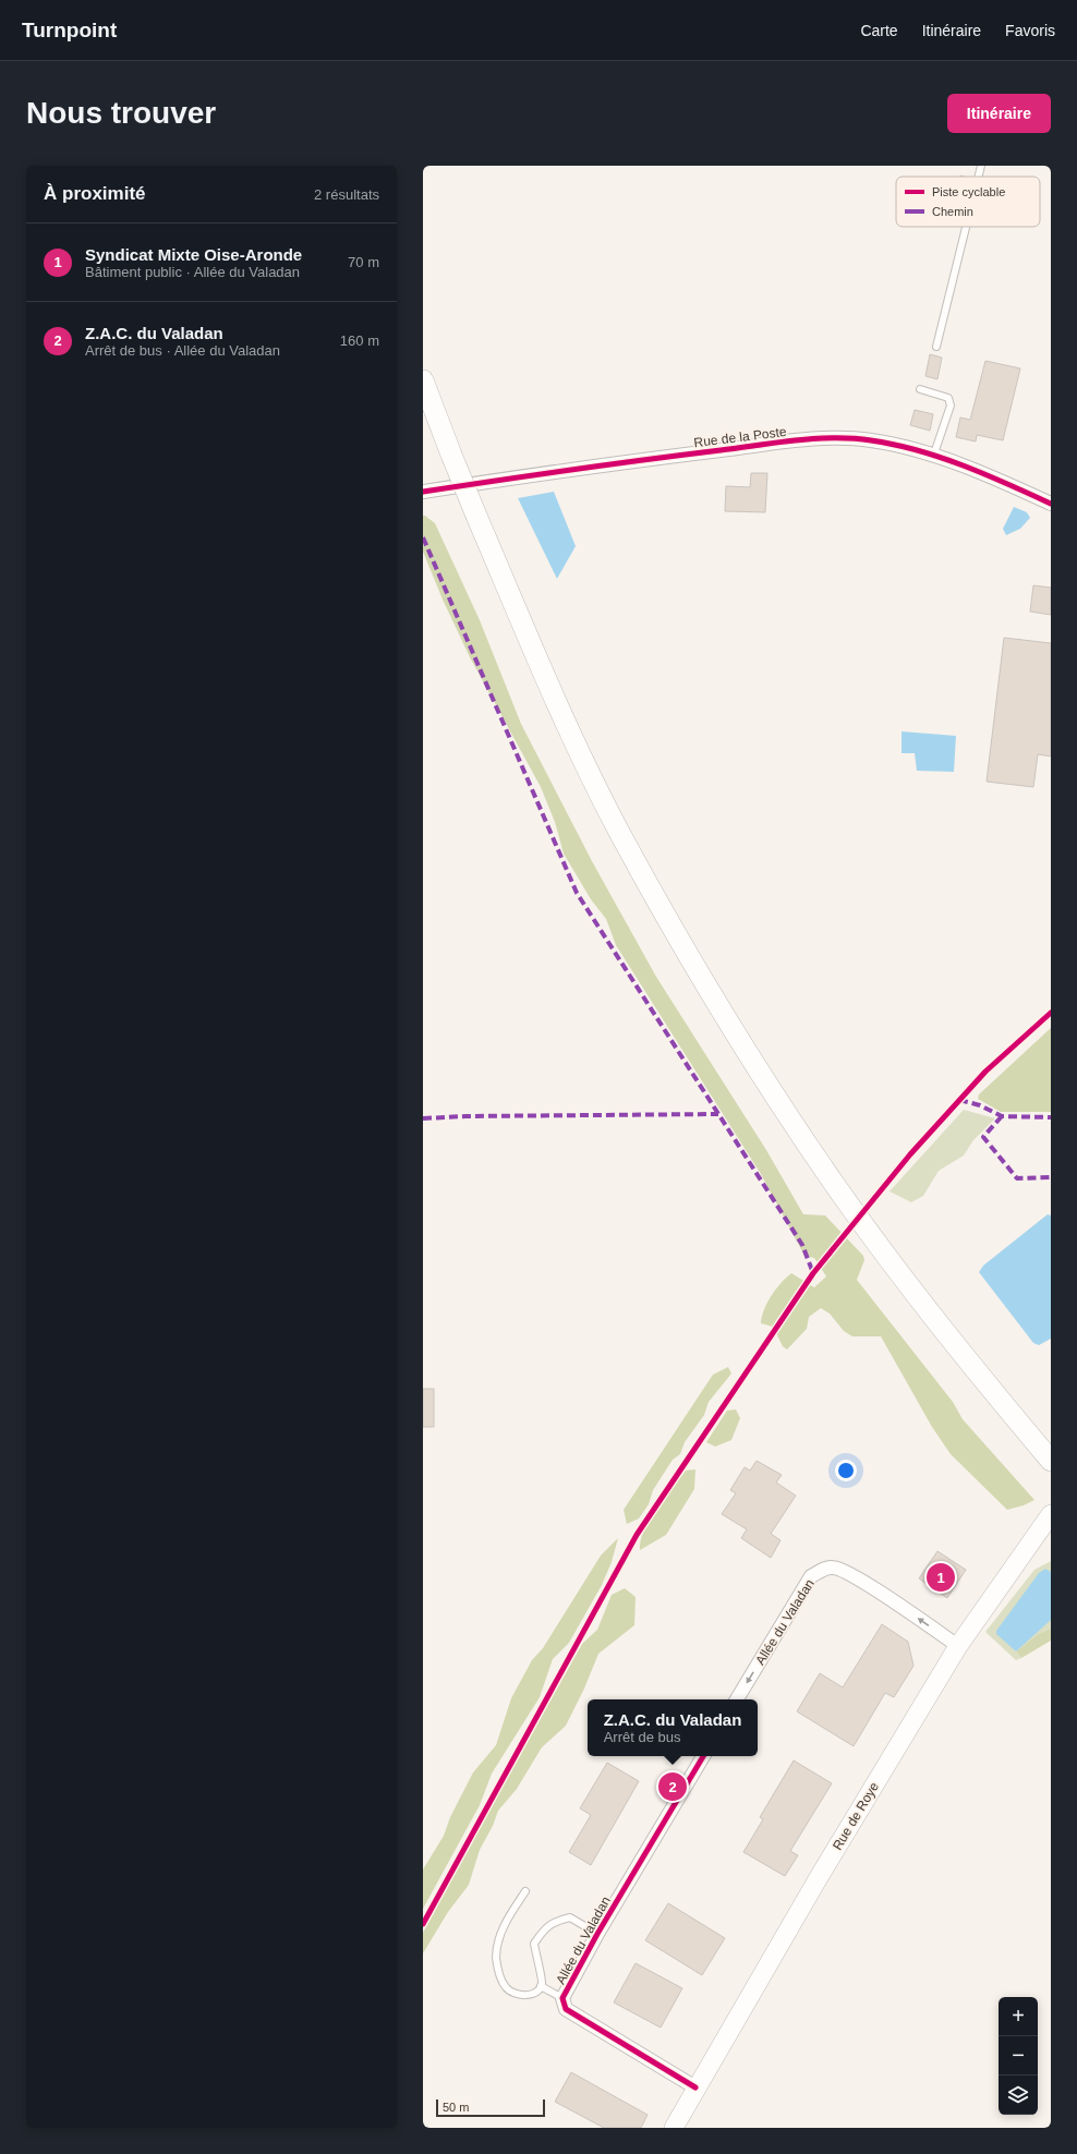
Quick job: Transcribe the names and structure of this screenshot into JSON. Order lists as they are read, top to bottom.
{
  "streets": {
    "main road": ["Rue de Roye"],
    "street": ["Rue de la Poste", "Allée du Valadan"]
  },
  "crossings": [
    ["Allée du Valadan", "Rue de Roye"]
  ],
  "legend": ["Piste cyclable", "Chemin"],
  "scale_bar": "50 m",
  "page": {
    "header": "Turnpoint",
    "nav": ["Carte", "Itinéraire", "Favoris"],
    "buttons": "Itinéraire",
    "title": "Nous trouver",
    "heading": ["À proximité", "2 résultats"],
    "list": [
      {
        "mark": "1",
        "name": "Syndicat Mixte Oise-Aronde",
        "note": "Bâtiment public · Allée du Valadan",
        "value": "70 m"
      },
      {
        "mark": "2",
        "name": "Z.A.C. du Valadan",
        "note": "Arrêt de bus · Allée du Valadan",
        "value": "160 m"
      }
    ],
    "pins": ["1", "2"],
    "popup": ["Z.A.C. du Valadan", "Arrêt de bus"],
    "map_buttons": ["+", "−"],
    "scale": "50 m"
  }
}
